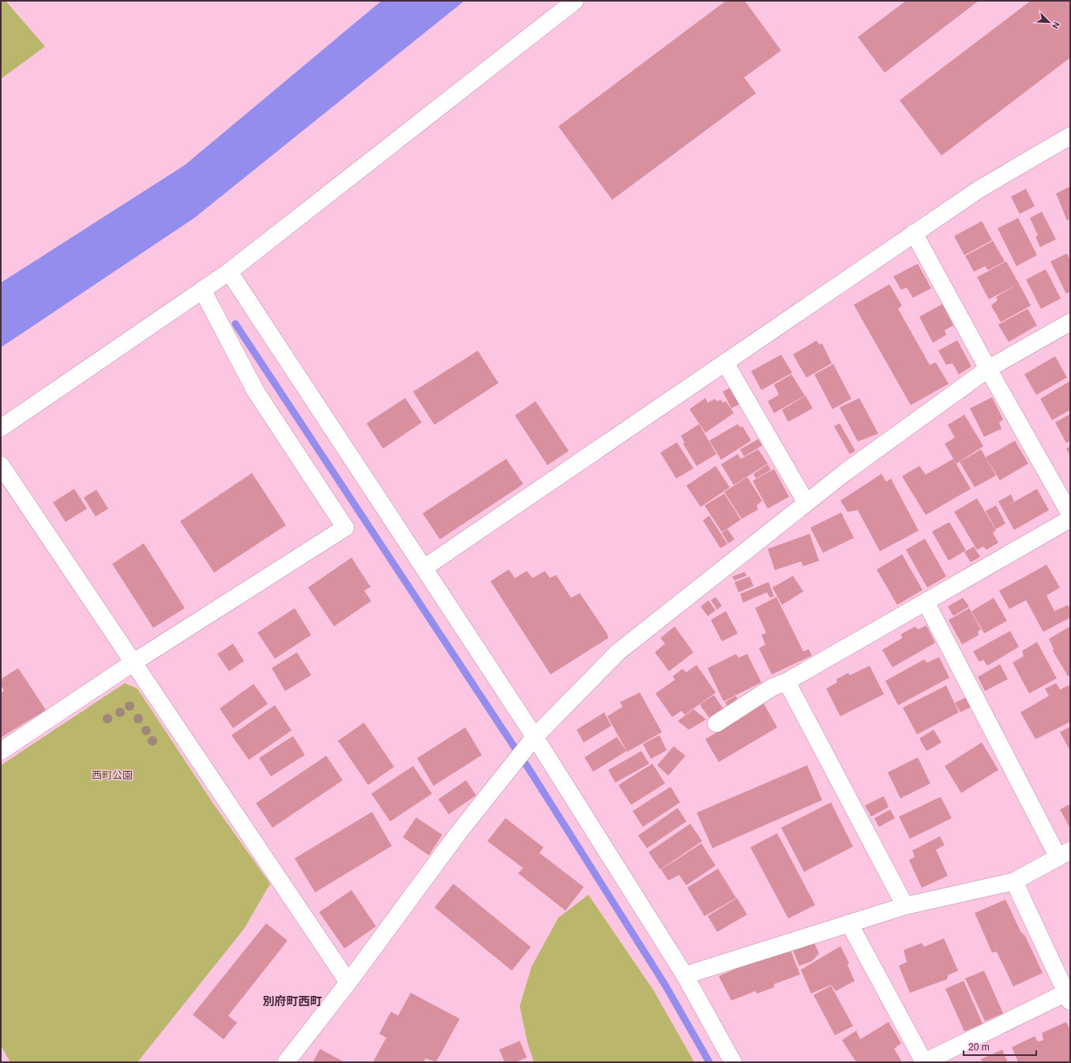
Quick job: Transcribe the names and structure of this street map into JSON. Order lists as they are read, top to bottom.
{
  "districts": ["別府町西町"],
  "parks": ["西町公園"],
  "scale_bar": "20 m",
  "north": "bottom right"
}
